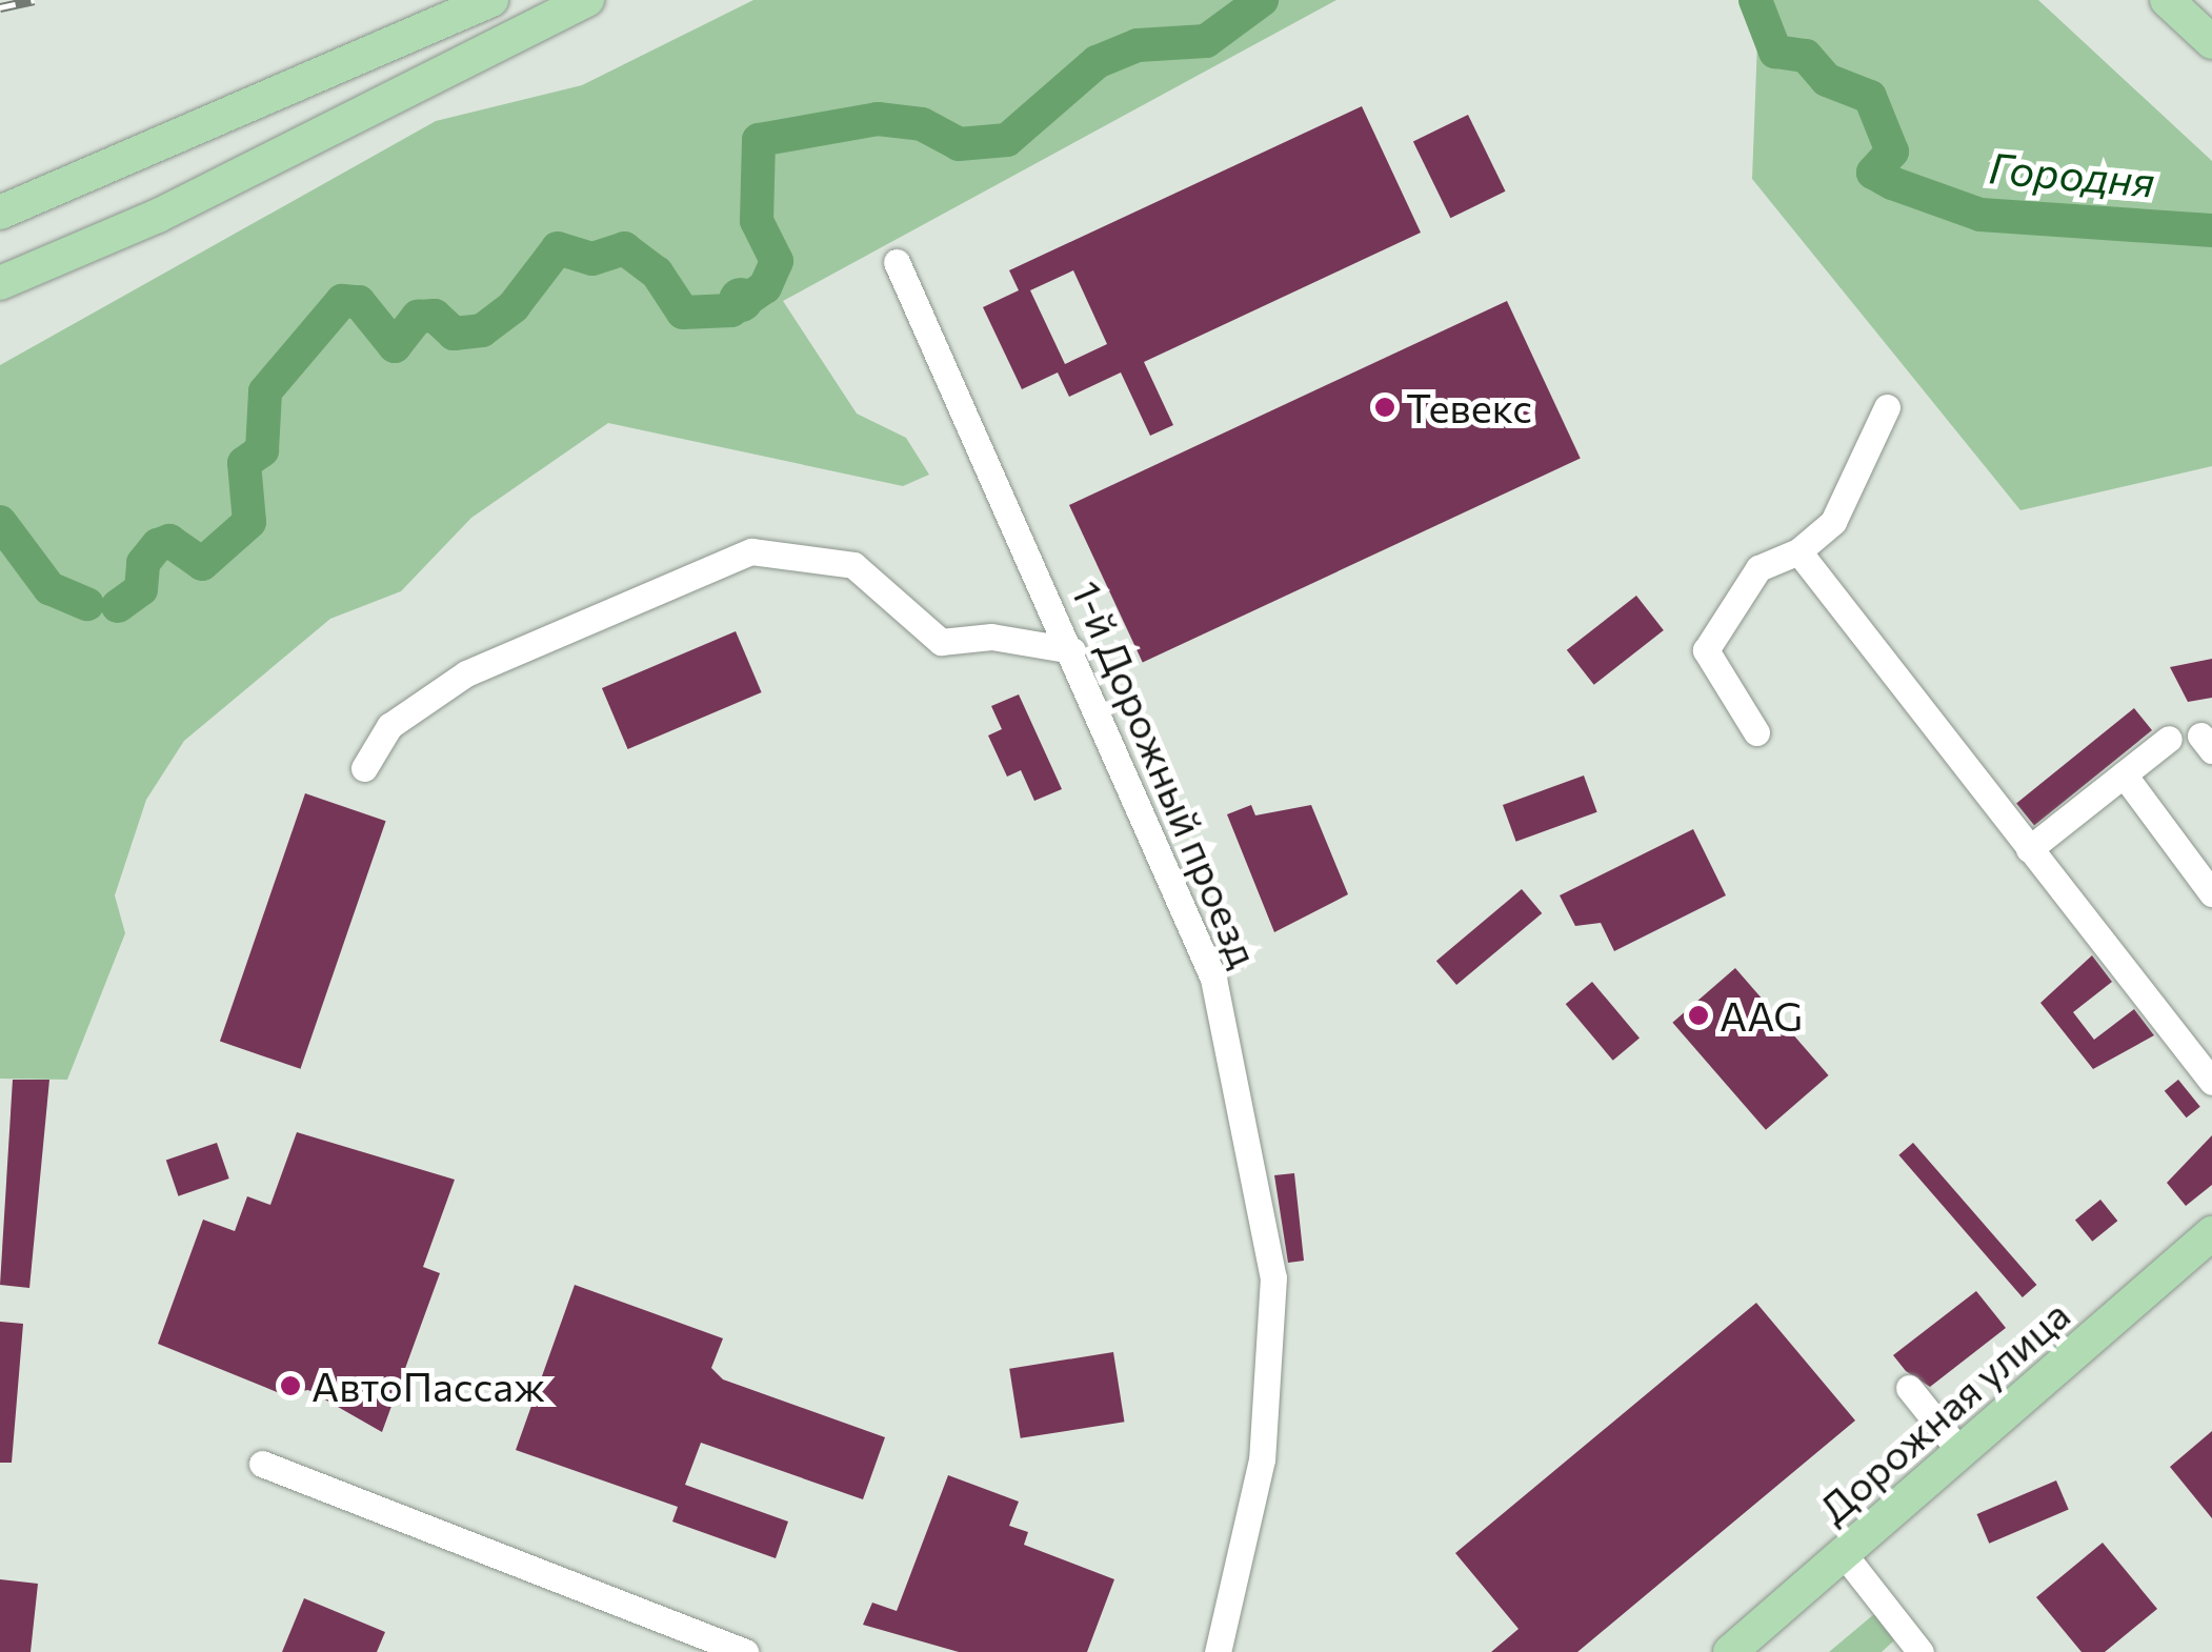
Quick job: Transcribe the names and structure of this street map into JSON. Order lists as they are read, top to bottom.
{
  "streets": {
    "main road": ["Дорожная улица"],
    "street": ["1-й Дорожный проезд"]
  },
  "water": ["Городня"],
  "places": ["Тевекс", "AAG", "АвтоПассаж"]
}
